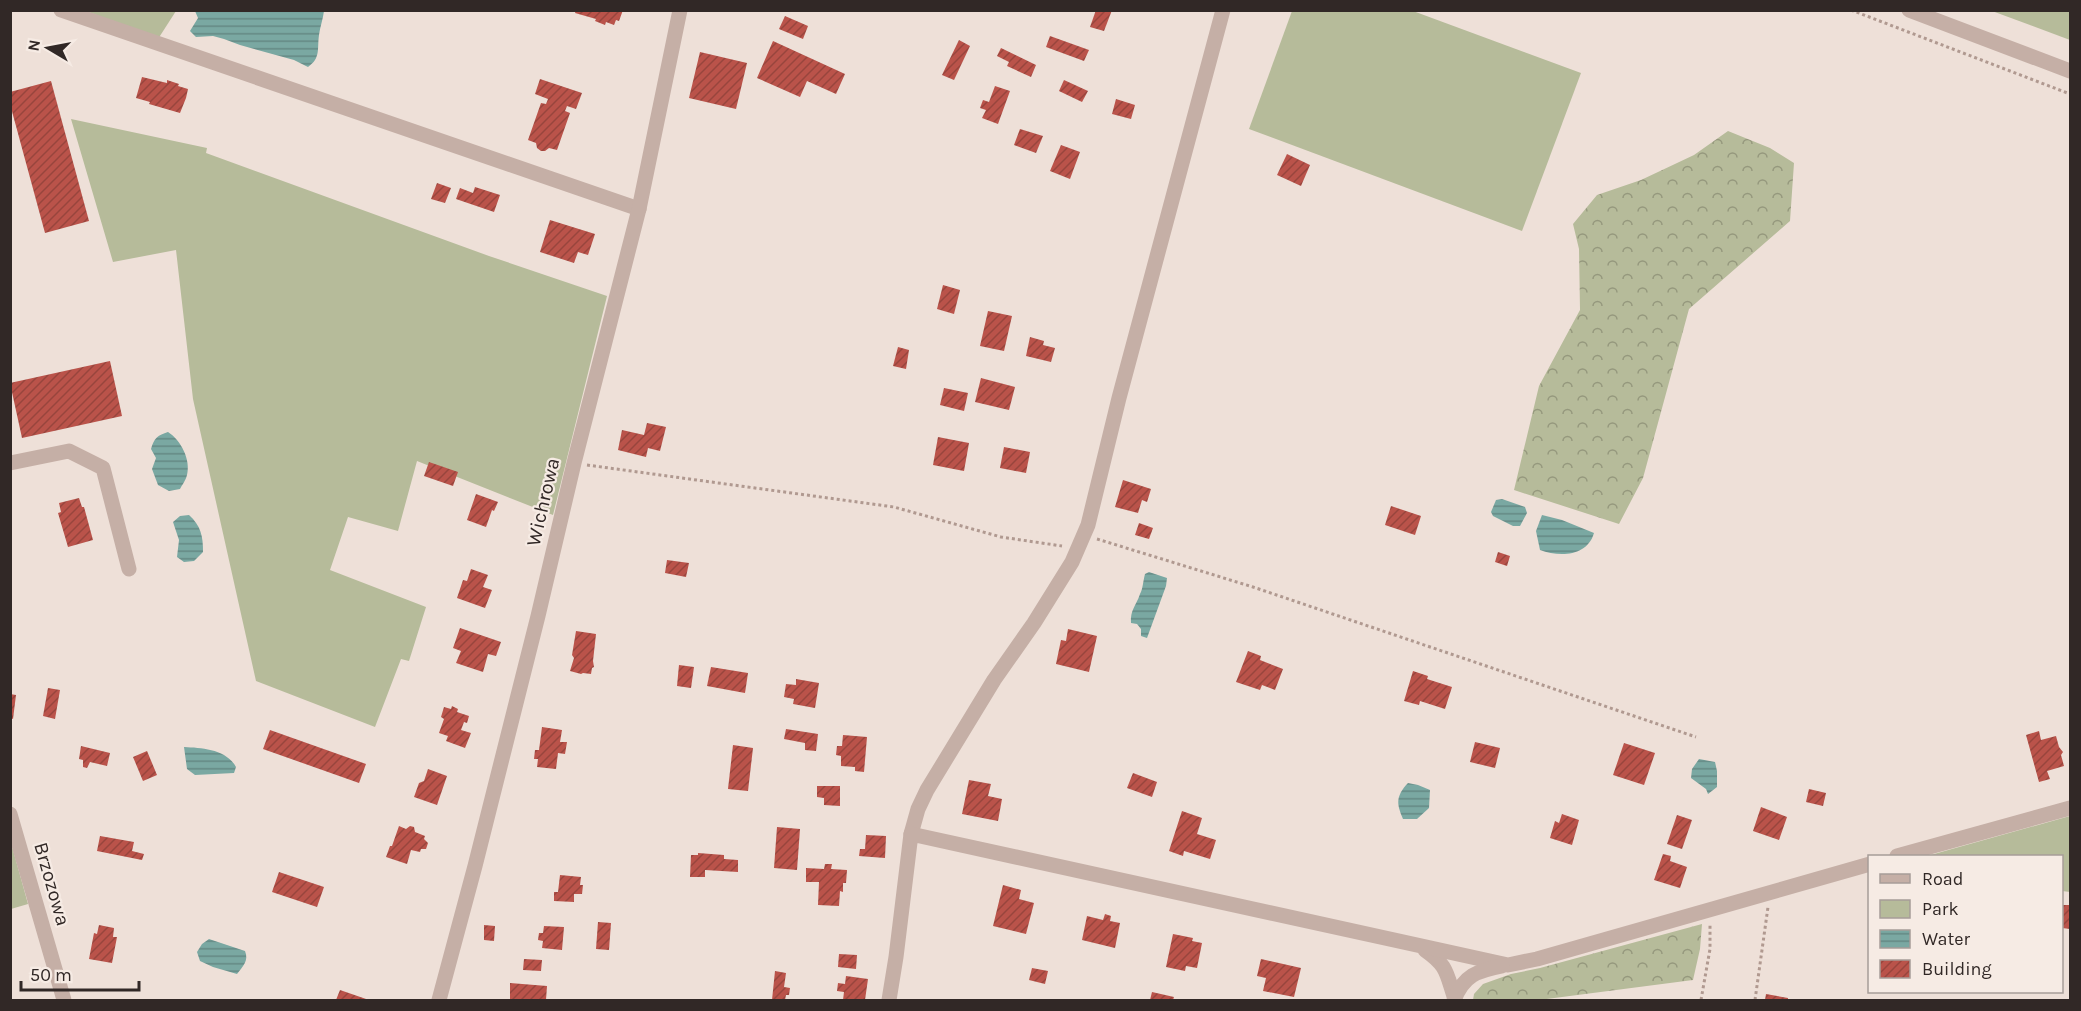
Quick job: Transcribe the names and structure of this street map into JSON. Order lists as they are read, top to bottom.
{
  "streets": {
    "street": ["Wichrowa", "Brzozowa"]
  },
  "legend": [
    "Road",
    "Park",
    "Water",
    "Building"
  ],
  "scale_bar": "50 m",
  "north": "left"
}
